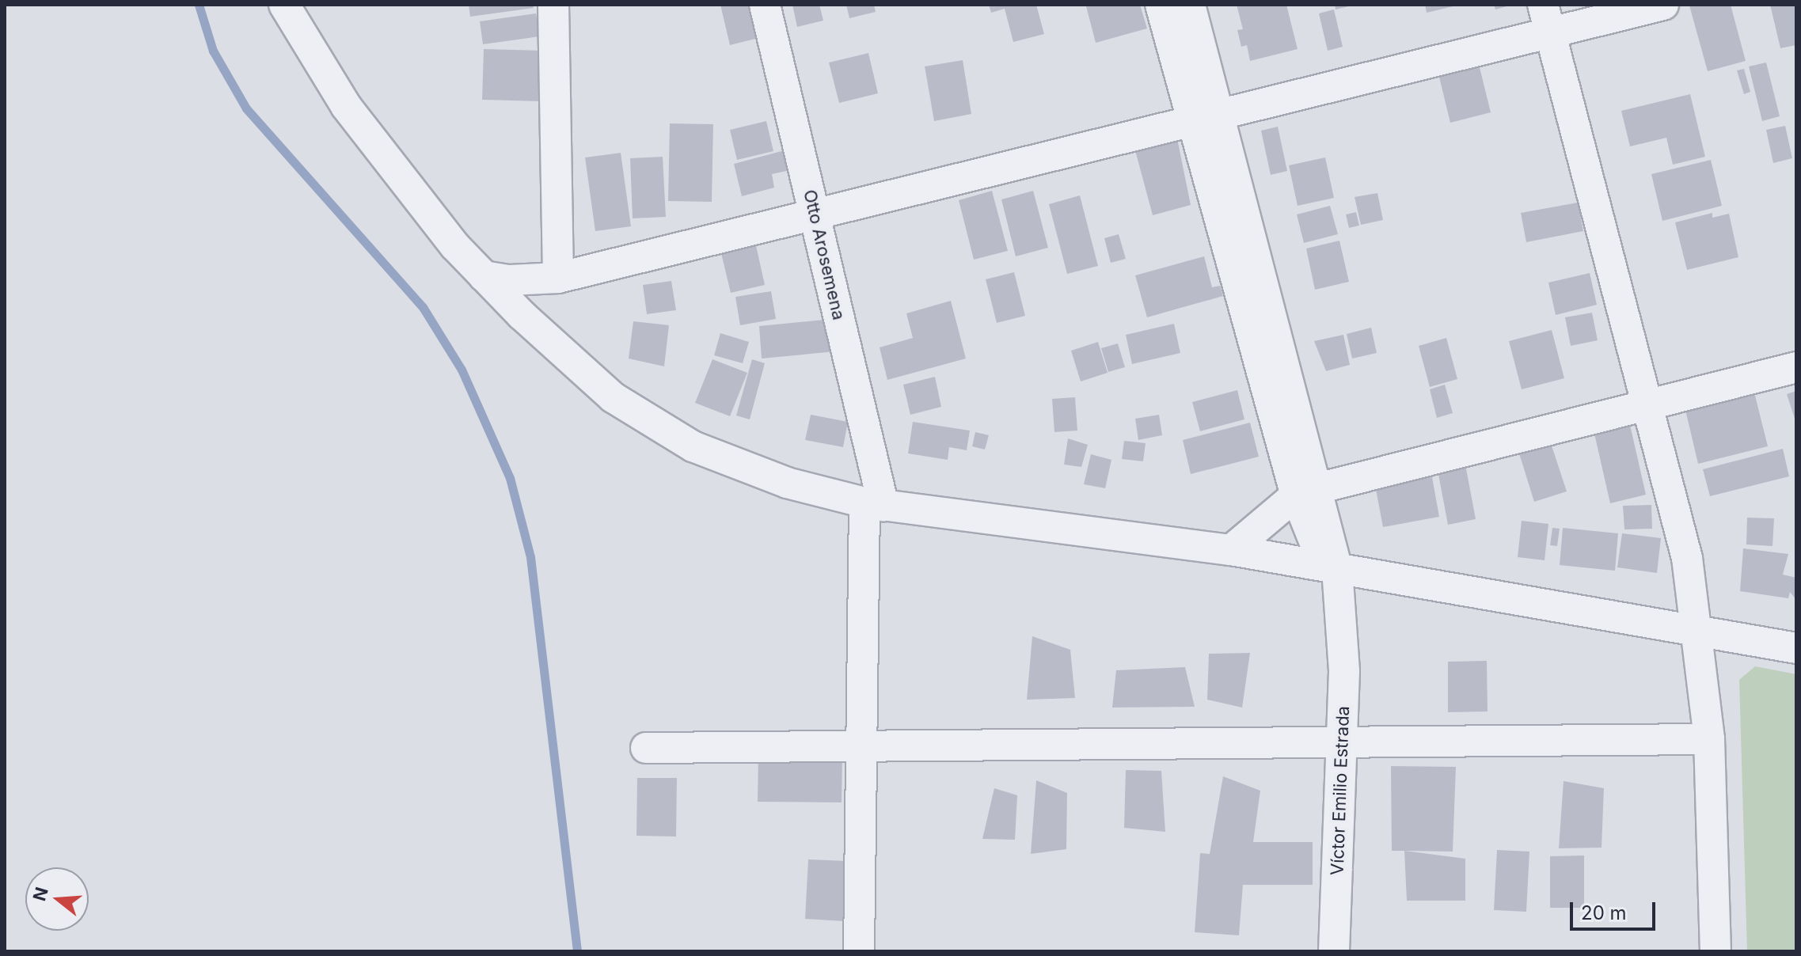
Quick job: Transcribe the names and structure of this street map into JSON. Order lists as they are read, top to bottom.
{
  "streets": {
    "street": ["Otto Arosemena", "Víctor Emilio Estrada"]
  },
  "scale_bar": "20 m",
  "north": "left"
}
